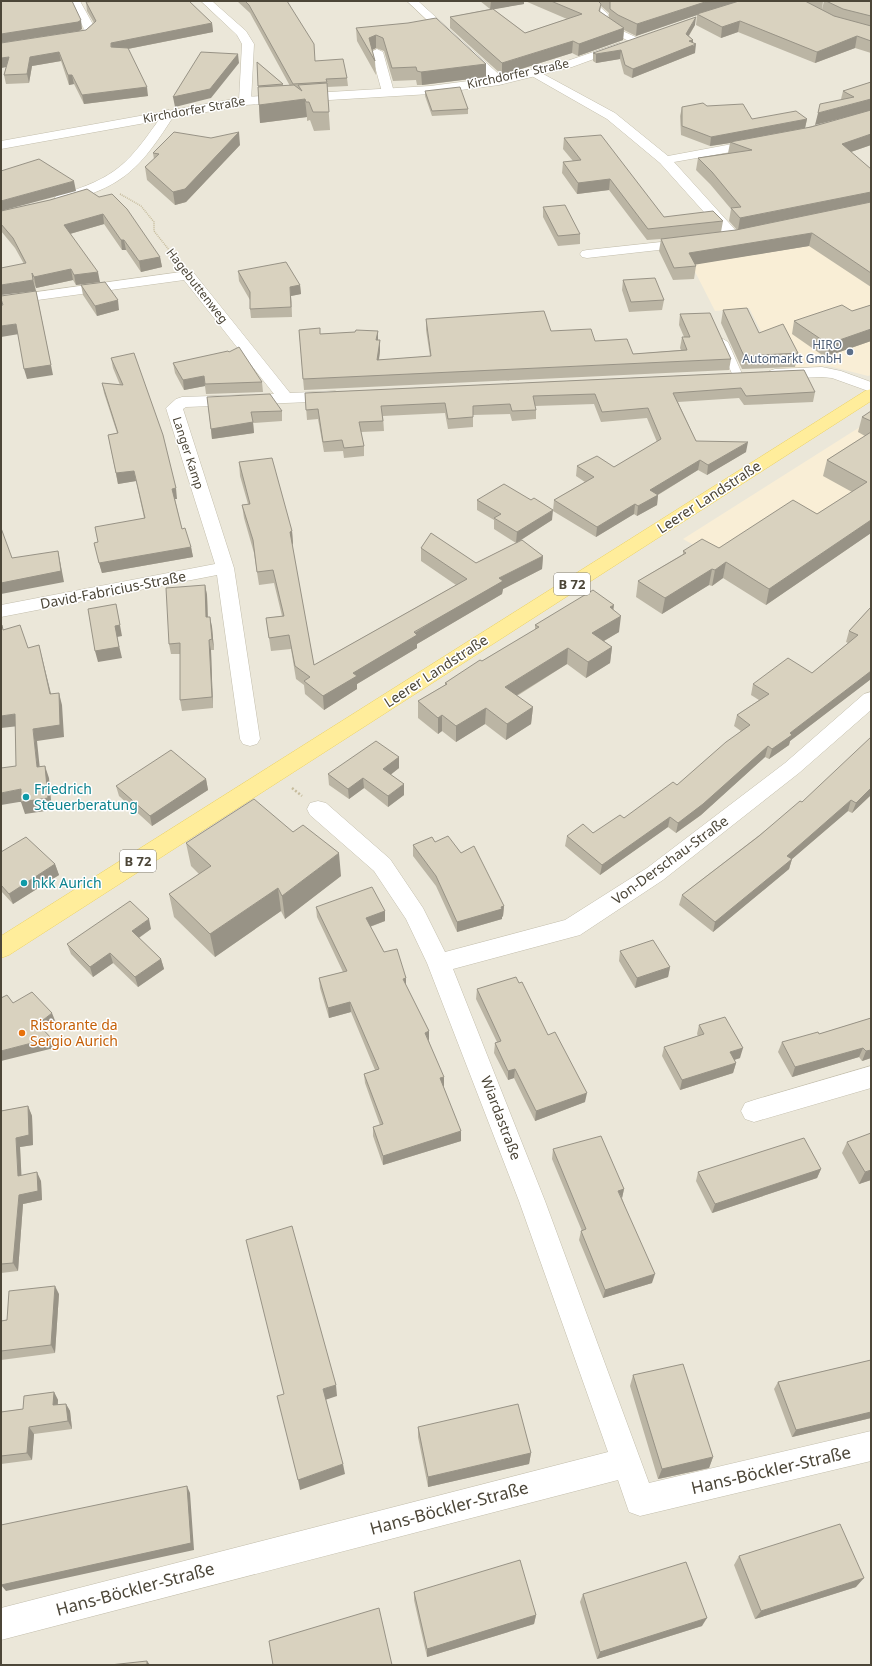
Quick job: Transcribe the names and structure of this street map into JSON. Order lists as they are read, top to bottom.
{
  "streets": {
    "main road": ["Leerer Landstraße", "B 72"],
    "street": [
      "Kirchdorfer Straße",
      "Hagebuttenweg",
      "Langer Kamp",
      "David-Fabricius-Straße",
      "Von-Derschau-Straße",
      "Wiardastraße",
      "Hans-Böckler-Straße"
    ]
  },
  "crossings": [
    ["Hagebuttenweg", "Langer Kamp"],
    ["Langer Kamp", "David-Fabricius-Straße"],
    ["Von-Derschau-Straße", "Wiardastraße"],
    ["Wiardastraße", "Hans-Böckler-Straße"]
  ],
  "places": [
    "HIRO Automarkt GmbH",
    "Friedrich Steuerberatung",
    "hkk Aurich",
    "Ristorante da Sergio Aurich"
  ]
}
